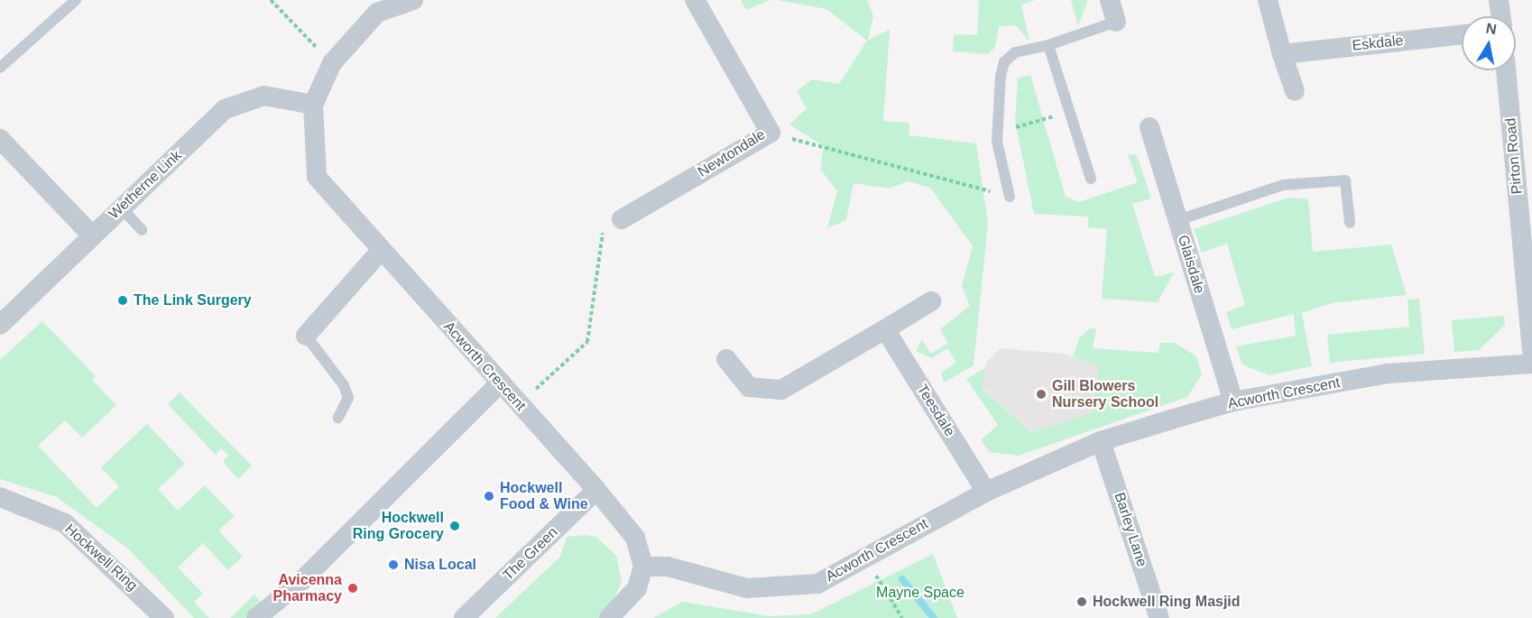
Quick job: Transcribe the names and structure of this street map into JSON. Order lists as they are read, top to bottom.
{
  "streets": {
    "street": [
      "Eskdale",
      "Newtondale",
      "Pirton Road",
      "Wetherne Link",
      "Glaisdale",
      "Acworth Crescent",
      "Teesdale",
      "Barley Lane",
      "The Green",
      "Hockwell Ring"
    ]
  },
  "crossings": [
    ["Wetherne Link", "Acworth Crescent"],
    ["Glaisdale", "Acworth Crescent"],
    ["Acworth Crescent", "Teesdale"],
    ["Acworth Crescent", "Barley Lane"],
    ["Acworth Crescent", "The Green"]
  ],
  "parks": ["Mayne Space"],
  "places": [
    "The Link Surgery",
    "Gill Blowers Nursery School",
    "Hockwell Food & Wine",
    "Hockwell Ring Grocery",
    "Nisa Local",
    "Avicenna Pharmacy",
    "Hockwell Ring Masjid"
  ],
  "north": "top"
}
